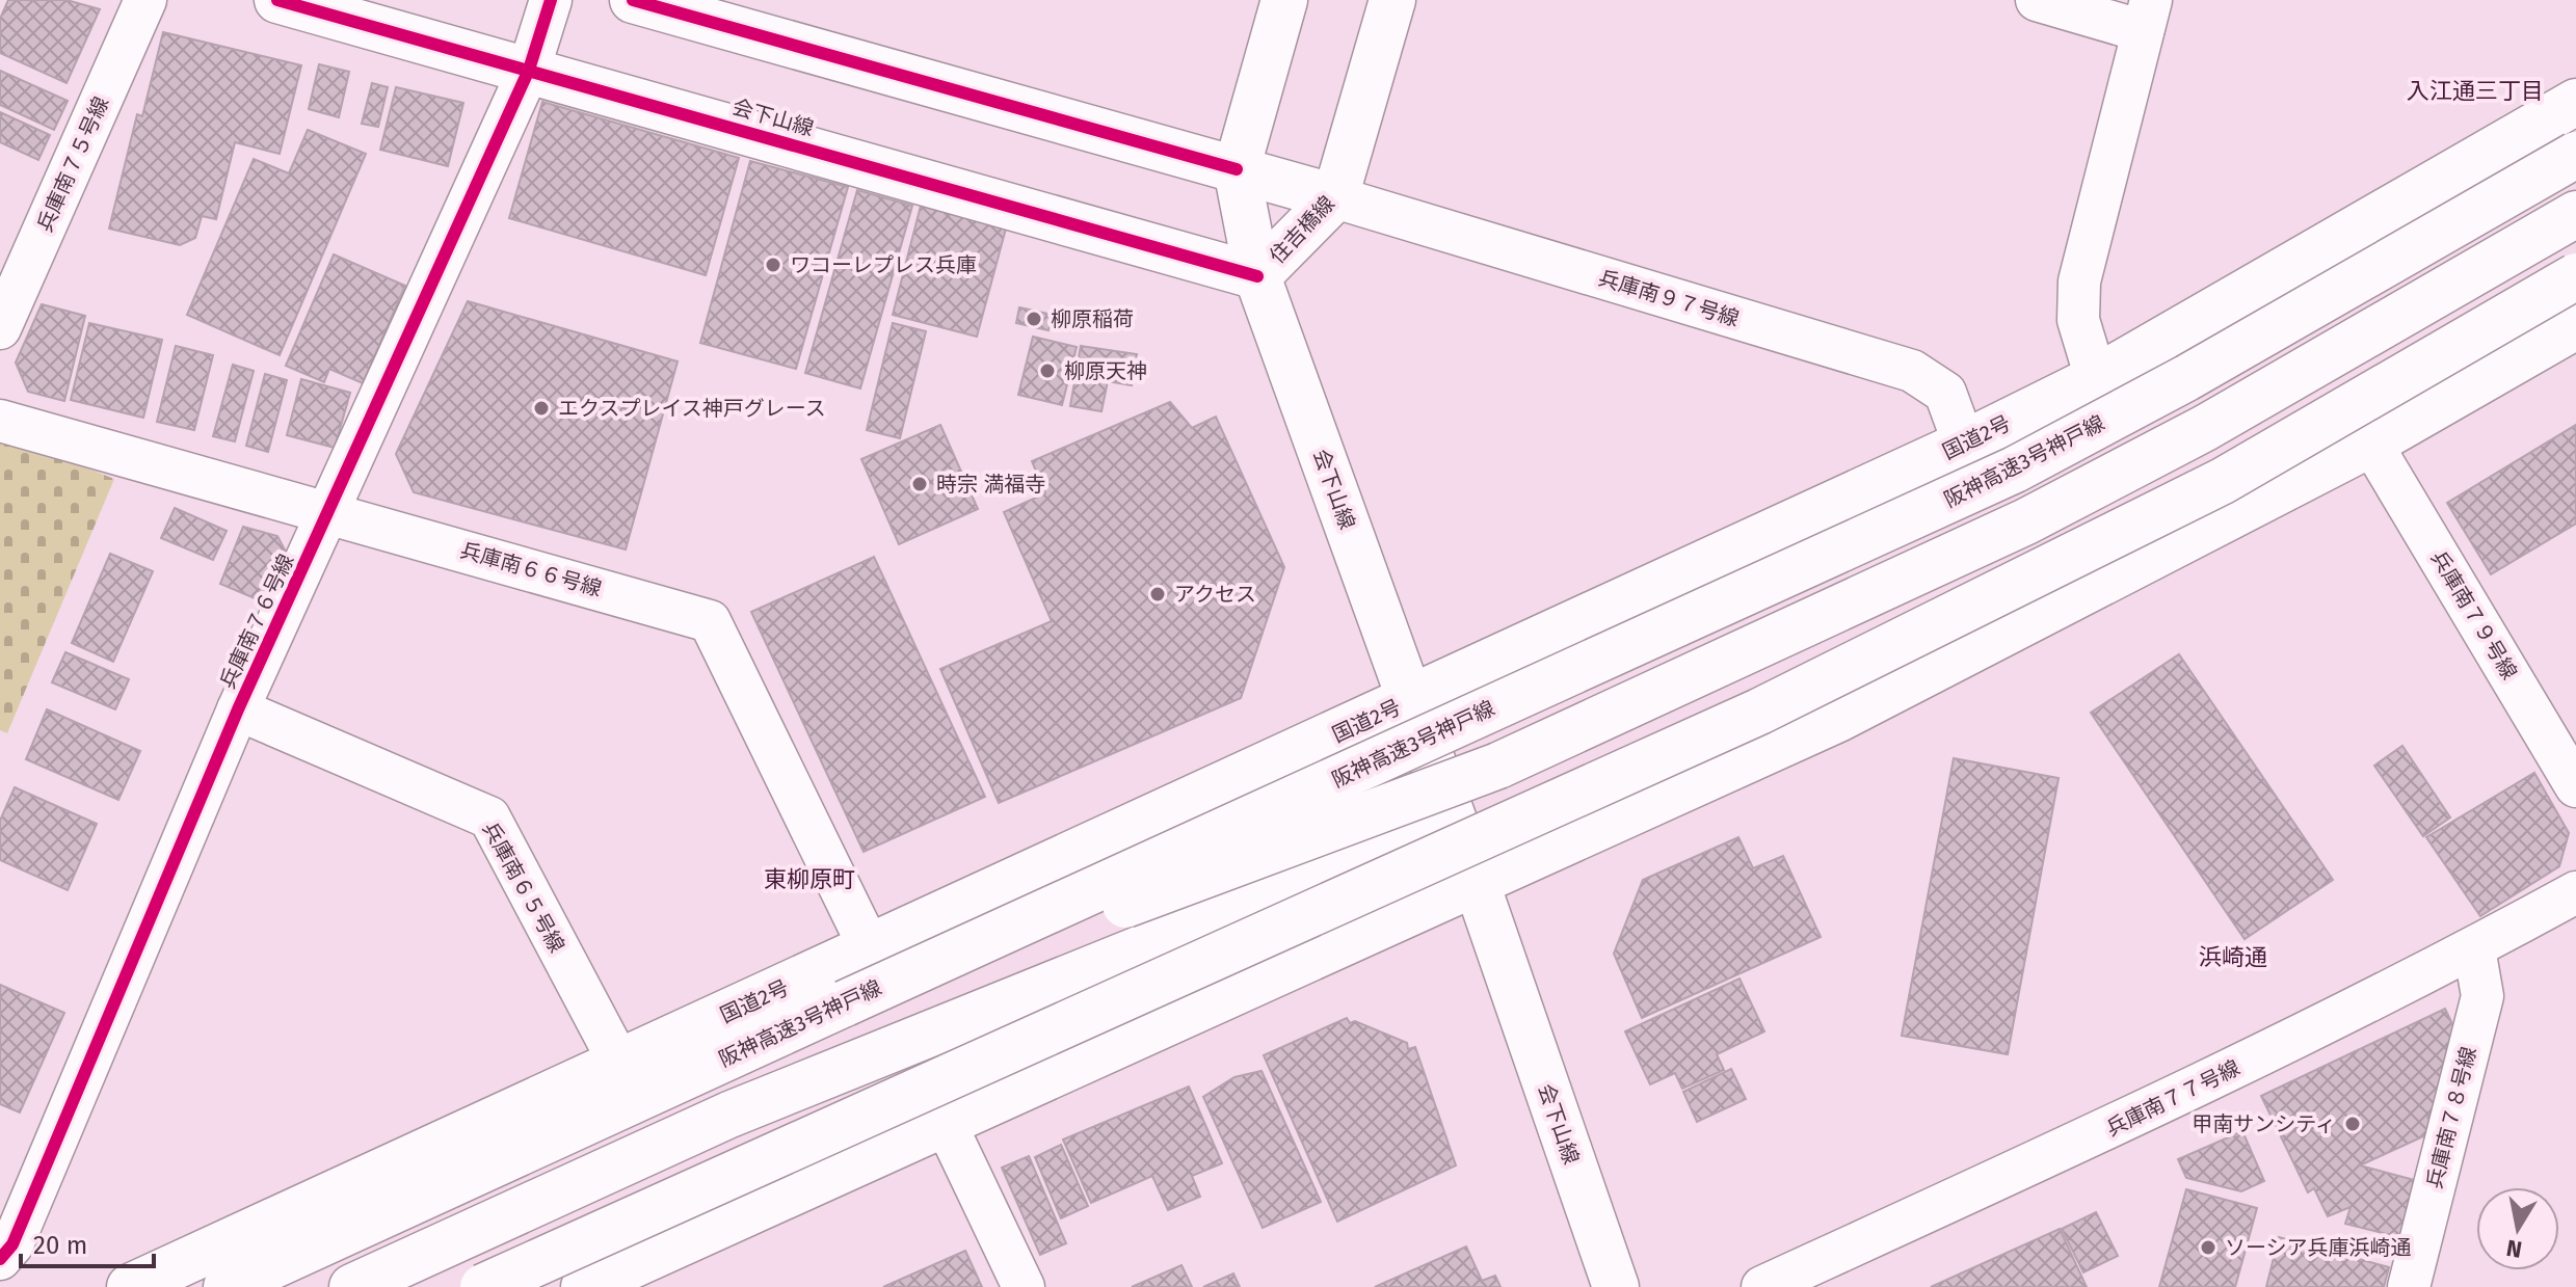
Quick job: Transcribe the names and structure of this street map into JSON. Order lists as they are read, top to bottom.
{
  "streets": {
    "main road": [
      "会下山線",
      "住吉橋線",
      "国道2号",
      "阪神高速3号神戸線"
    ],
    "street": [
      "兵庫南７５号線",
      "兵庫南９７号線",
      "兵庫南６６号線",
      "兵庫南７９号線",
      "兵庫南７６号線",
      "兵庫南６５号線",
      "兵庫南７７号線",
      "兵庫南７８号線"
    ]
  },
  "crossings": [
    ["会下山線", "住吉橋線"],
    ["会下山線", "国道2号"],
    ["会下山線", "兵庫南７６号線"],
    ["住吉橋線", "兵庫南９７号線"],
    ["兵庫南９７号線", "国道2号"],
    ["国道2号", "兵庫南６６号線"],
    ["国道2号", "兵庫南６５号線"],
    ["兵庫南６６号線", "兵庫南７６号線"],
    ["兵庫南７６号線", "兵庫南６５号線"],
    ["兵庫南７７号線", "兵庫南７８号線"]
  ],
  "districts": ["入江通三丁目", "東柳原町", "浜崎通"],
  "places": [
    "ワコーレプレス兵庫",
    "柳原稲荷",
    "柳原天神",
    "エクスプレイス神戸グレース",
    "時宗 満福寺",
    "アクセス",
    "甲南サンシティ",
    "ソーシア兵庫浜崎通"
  ],
  "scale_bar": "20 m",
  "north": "bottom"
}
